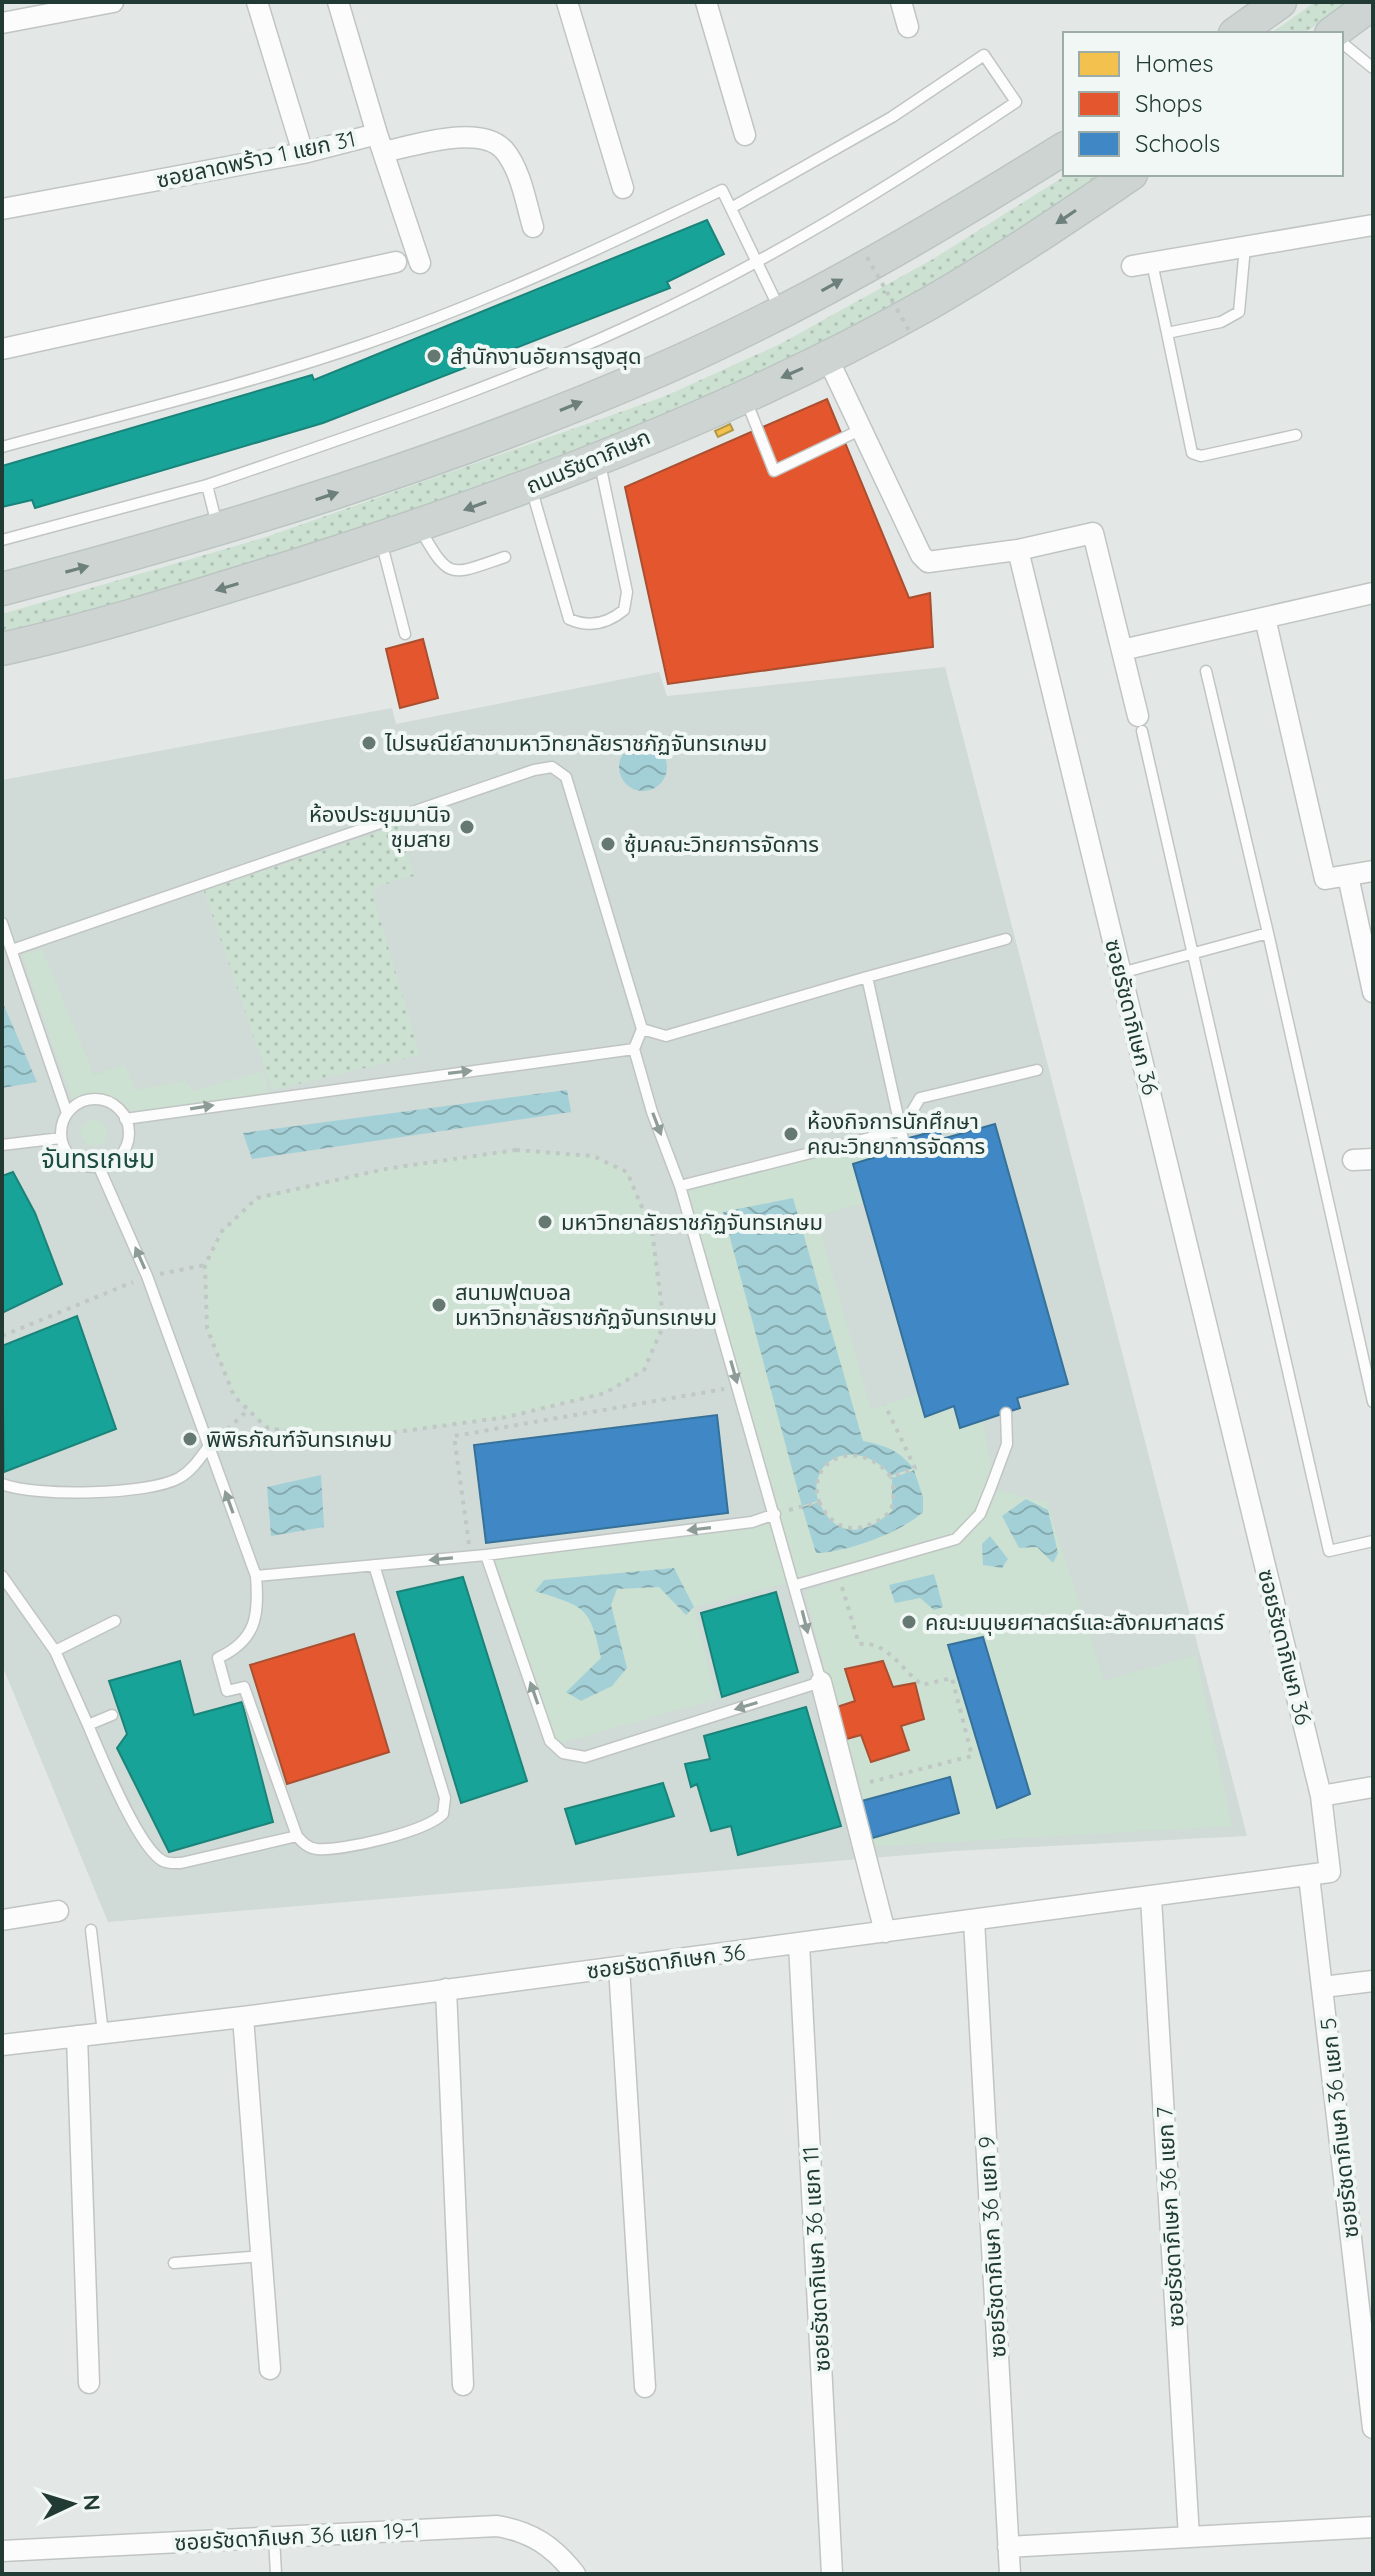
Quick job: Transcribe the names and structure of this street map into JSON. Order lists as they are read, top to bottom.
{
  "streets": {
    "main road": ["ถนนรัชดาภิเษก"],
    "street": [
      "ซอยลาดพร้าว 1 แยก 31",
      "ซอยรัชดาภิเษก 36",
      "ซอยรัชดาภิเษก 36 แยก 5",
      "ซอยรัชดาภิเษก 36 แยก 7",
      "ซอยรัชดาภิเษก 36 แยก 9",
      "ซอยรัชดาภิเษก 36 แยก 11",
      "ซอยรัชดาภิเษก 36 แยก 19-1"
    ]
  },
  "crossings": [
    ["ซอยรัชดาภิเษก 36", "ซอยรัชดาภิเษก 36 แยก 5"],
    ["ซอยรัชดาภิเษก 36", "ซอยรัชดาภิเษก 36 แยก 7"],
    ["ซอยรัชดาภิเษก 36", "ซอยรัชดาภิเษก 36 แยก 9"],
    ["ซอยรัชดาภิเษก 36", "ซอยรัชดาภิเษก 36 แยก 11"]
  ],
  "districts": ["จันทรเกษม"],
  "places": [
    "สำนักงานอัยการสูงสุด",
    "ไปรษณีย์สาขามหาวิทยาลัยราชภัฏจันทรเกษม",
    "ห้องประชุมมานิจ ชุมสาย",
    "ซุ้มคณะวิทยการจัดการ",
    "ห้องกิจการนักศึกษา คณะวิทยาการจัดการ",
    "มหาวิทยาลัยราชภัฏจันทรเกษม",
    "สนามฟุตบอล มหาวิทยาลัยราชภัฏจันทรเกษม",
    "พิพิธภัณฑ์จันทรเกษม",
    "คณะมนุษยศาสตร์และสังคมศาสตร์"
  ],
  "legend": ["Homes", "Shops", "Schools"],
  "north": "right"
}
